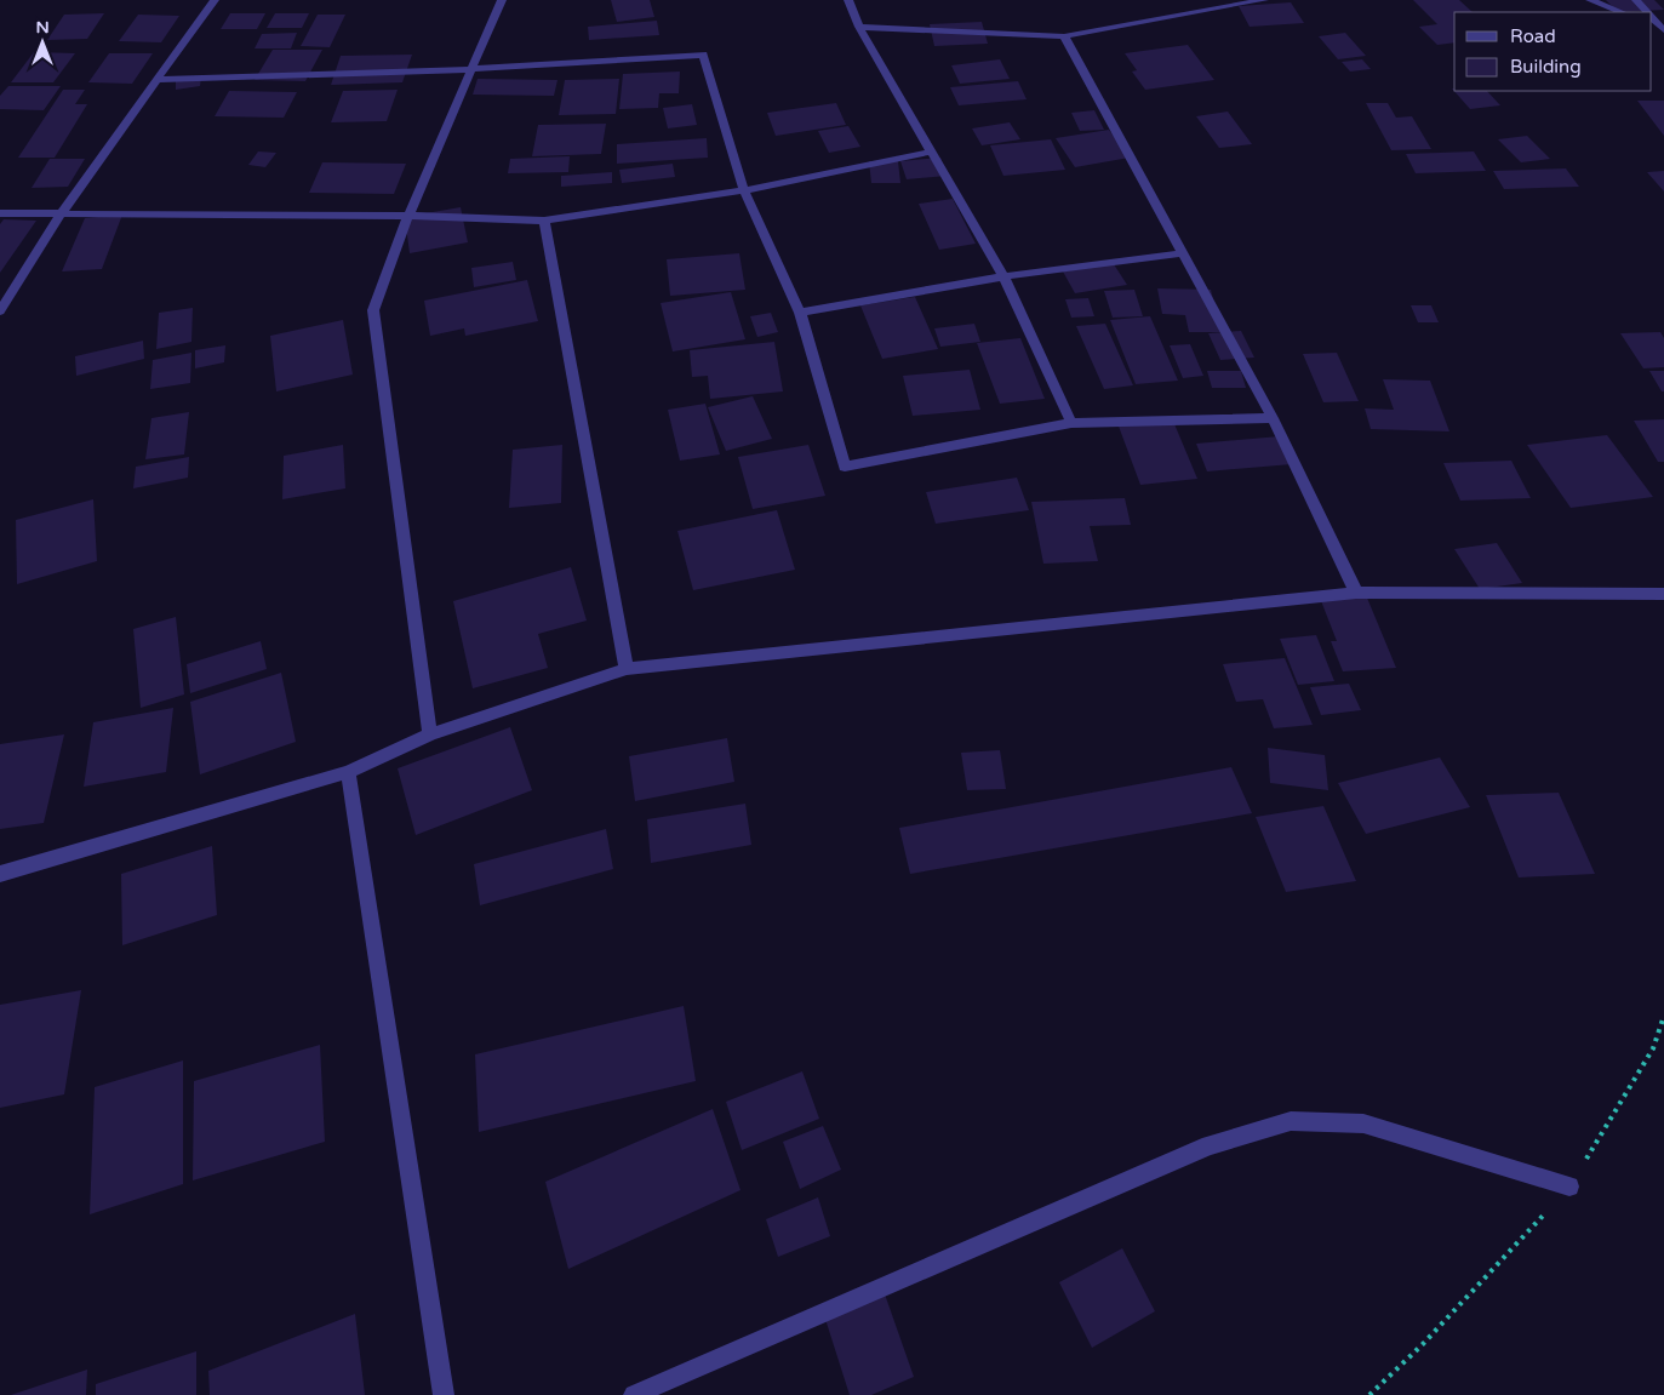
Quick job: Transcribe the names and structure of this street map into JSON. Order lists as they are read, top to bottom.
{
  "legend": ["Road", "Building"],
  "north": "top"
}
